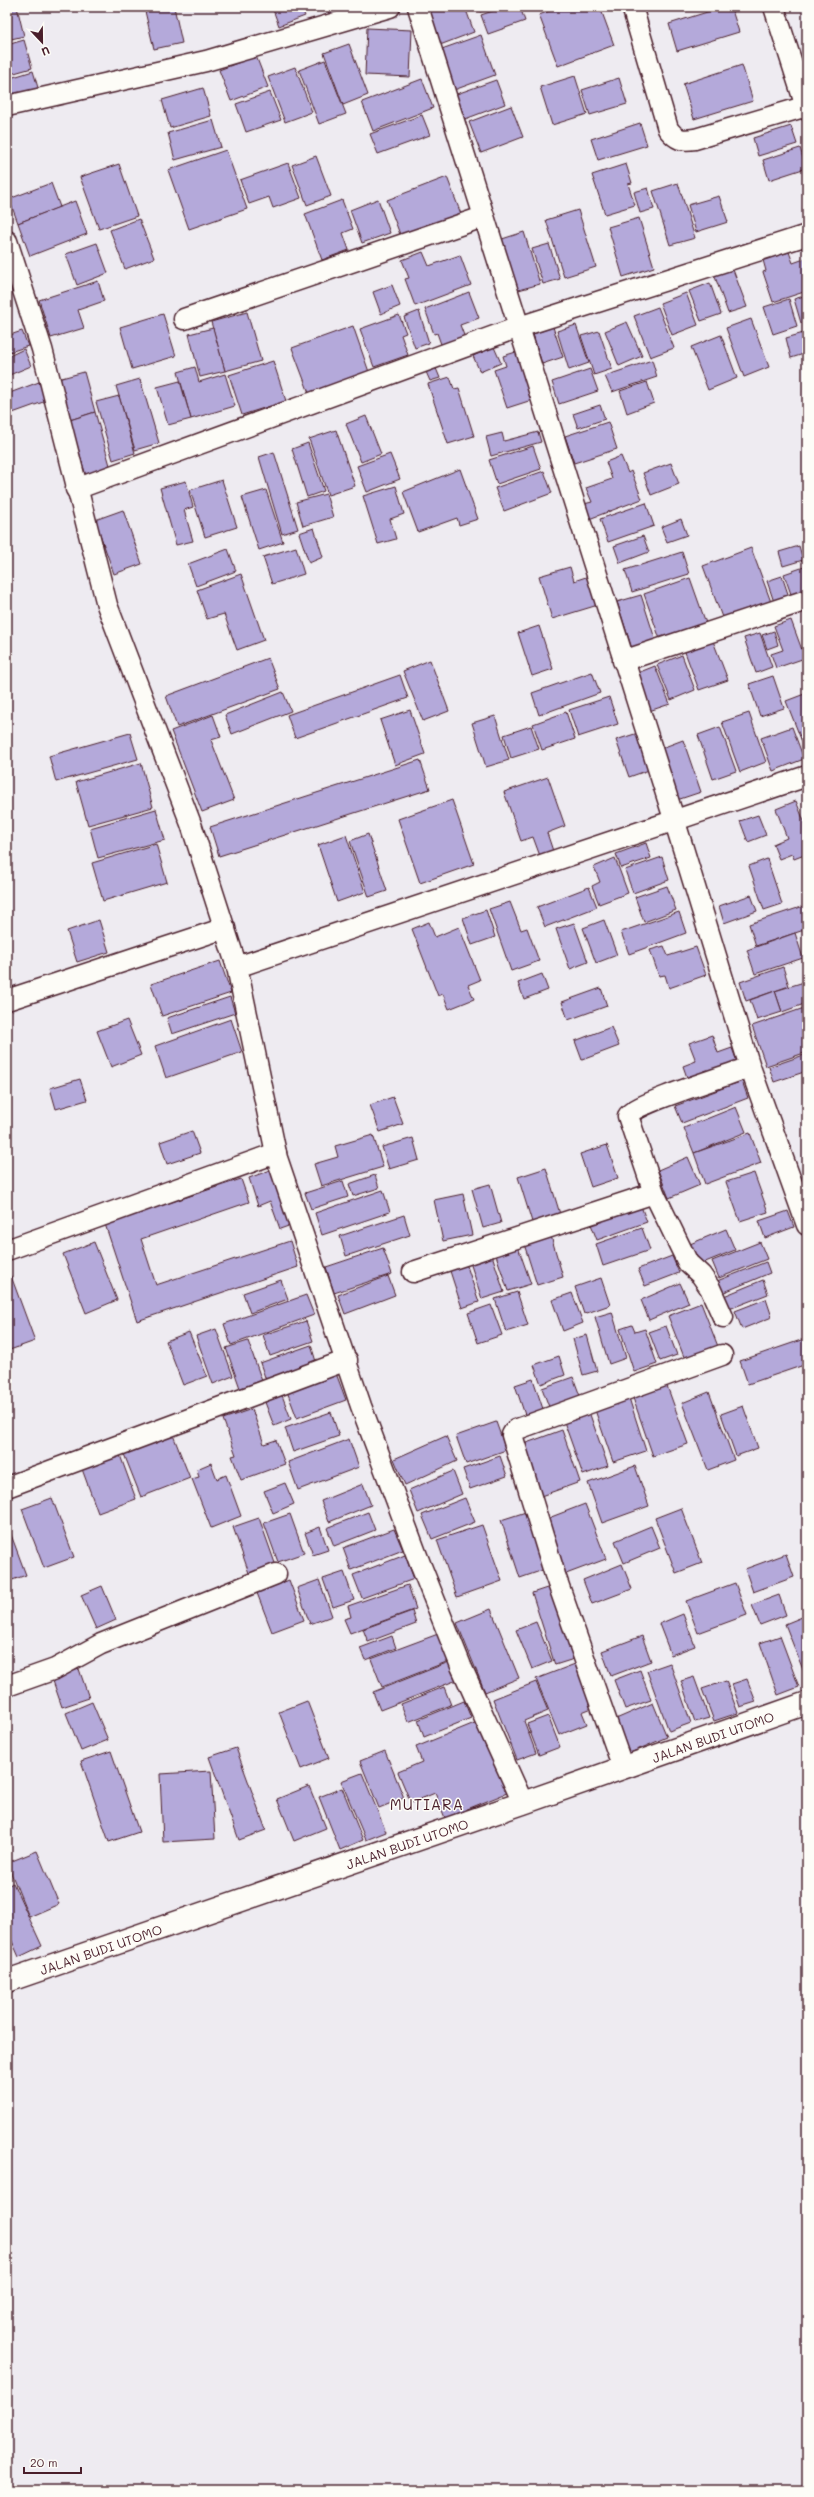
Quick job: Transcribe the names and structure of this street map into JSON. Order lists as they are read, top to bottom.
{
  "streets": {
    "street": ["JALAN BUDI UTOMO"]
  },
  "districts": ["MUTIARA"],
  "scale_bar": "20 m",
  "north": "bottom"
}
